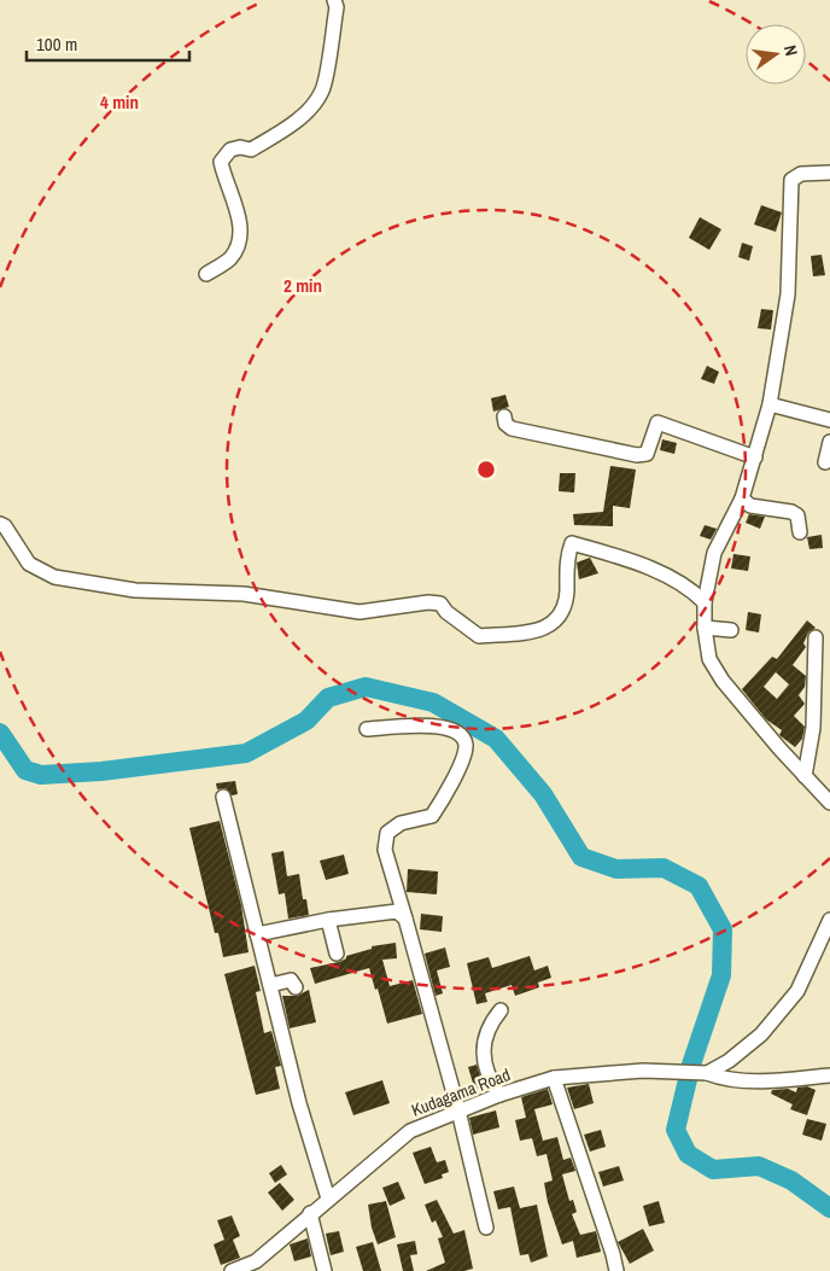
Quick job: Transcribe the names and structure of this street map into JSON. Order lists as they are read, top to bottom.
{
  "streets": {
    "street": ["Kudagama Road"]
  },
  "scale_bar": "100 m",
  "north": "right",
  "rings": ["4 min", "2 min"]
}
